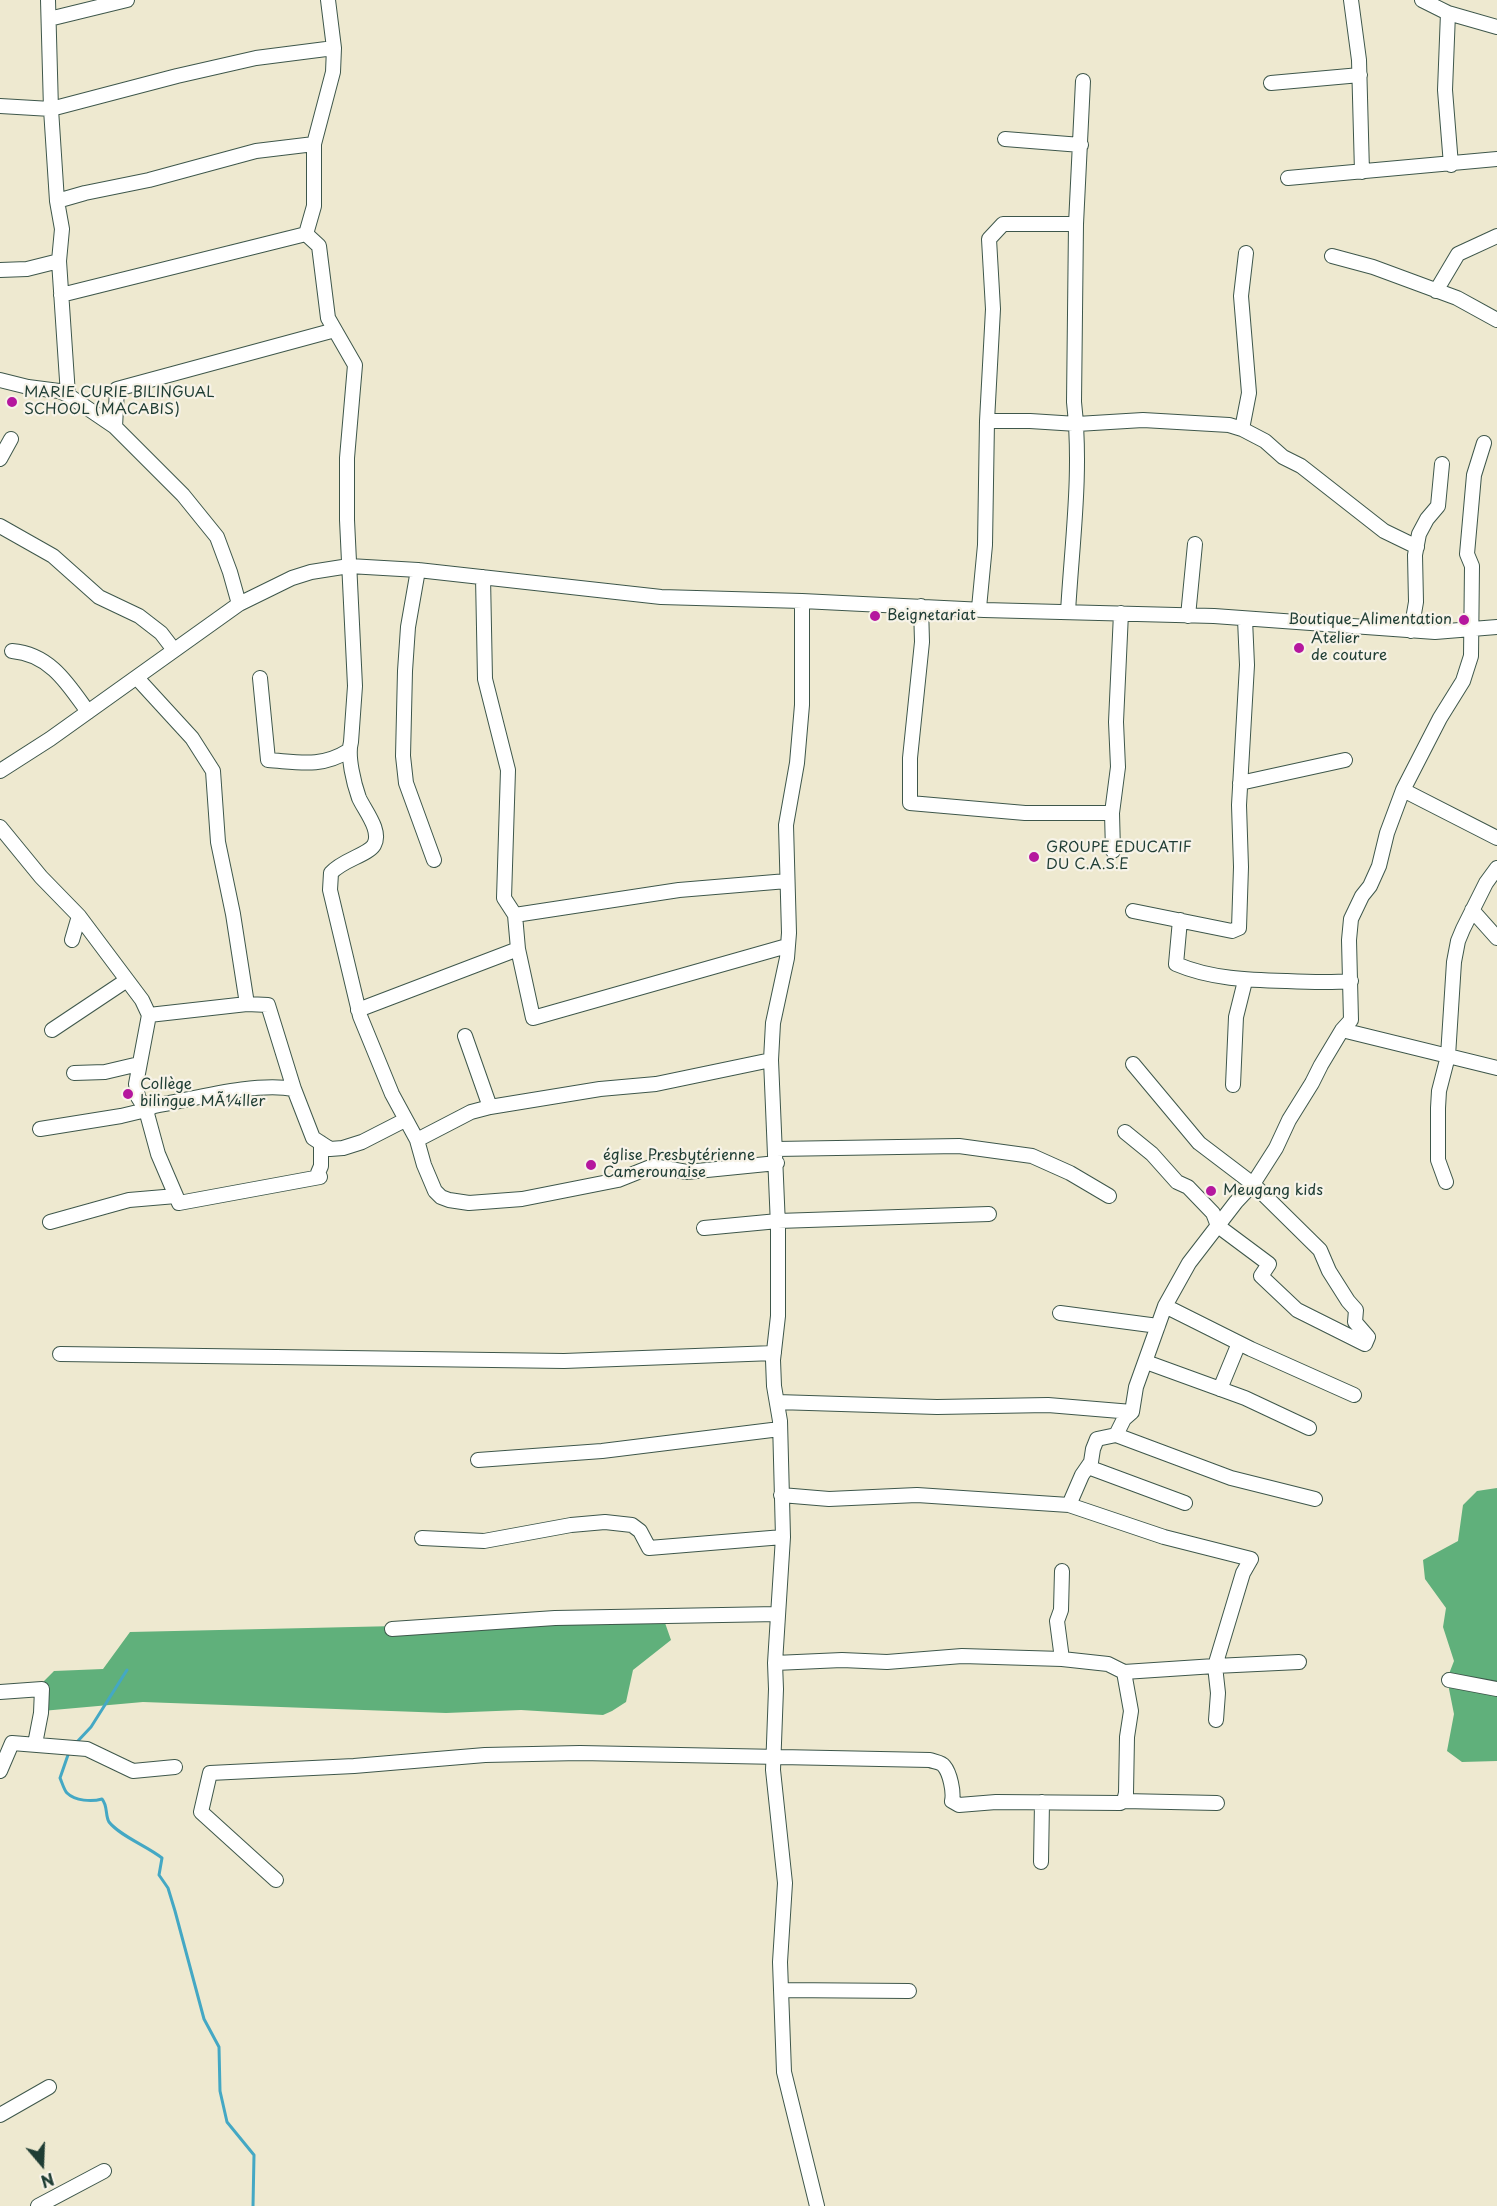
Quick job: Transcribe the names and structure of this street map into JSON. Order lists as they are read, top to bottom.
{
  "places": [
    "MARIE CURIE BILINGUAL SCHOOL (MACABIS)",
    "Beignetariat",
    "Boutique_Alimentation",
    "Atelier de couture",
    "GROUPE EDUCATIF DU C.A.S.E",
    "Collège bilingue MÃ¼ller",
    "église Presbytérienne Camerounaise",
    "Meugang kids"
  ],
  "north": "bottom"
}
